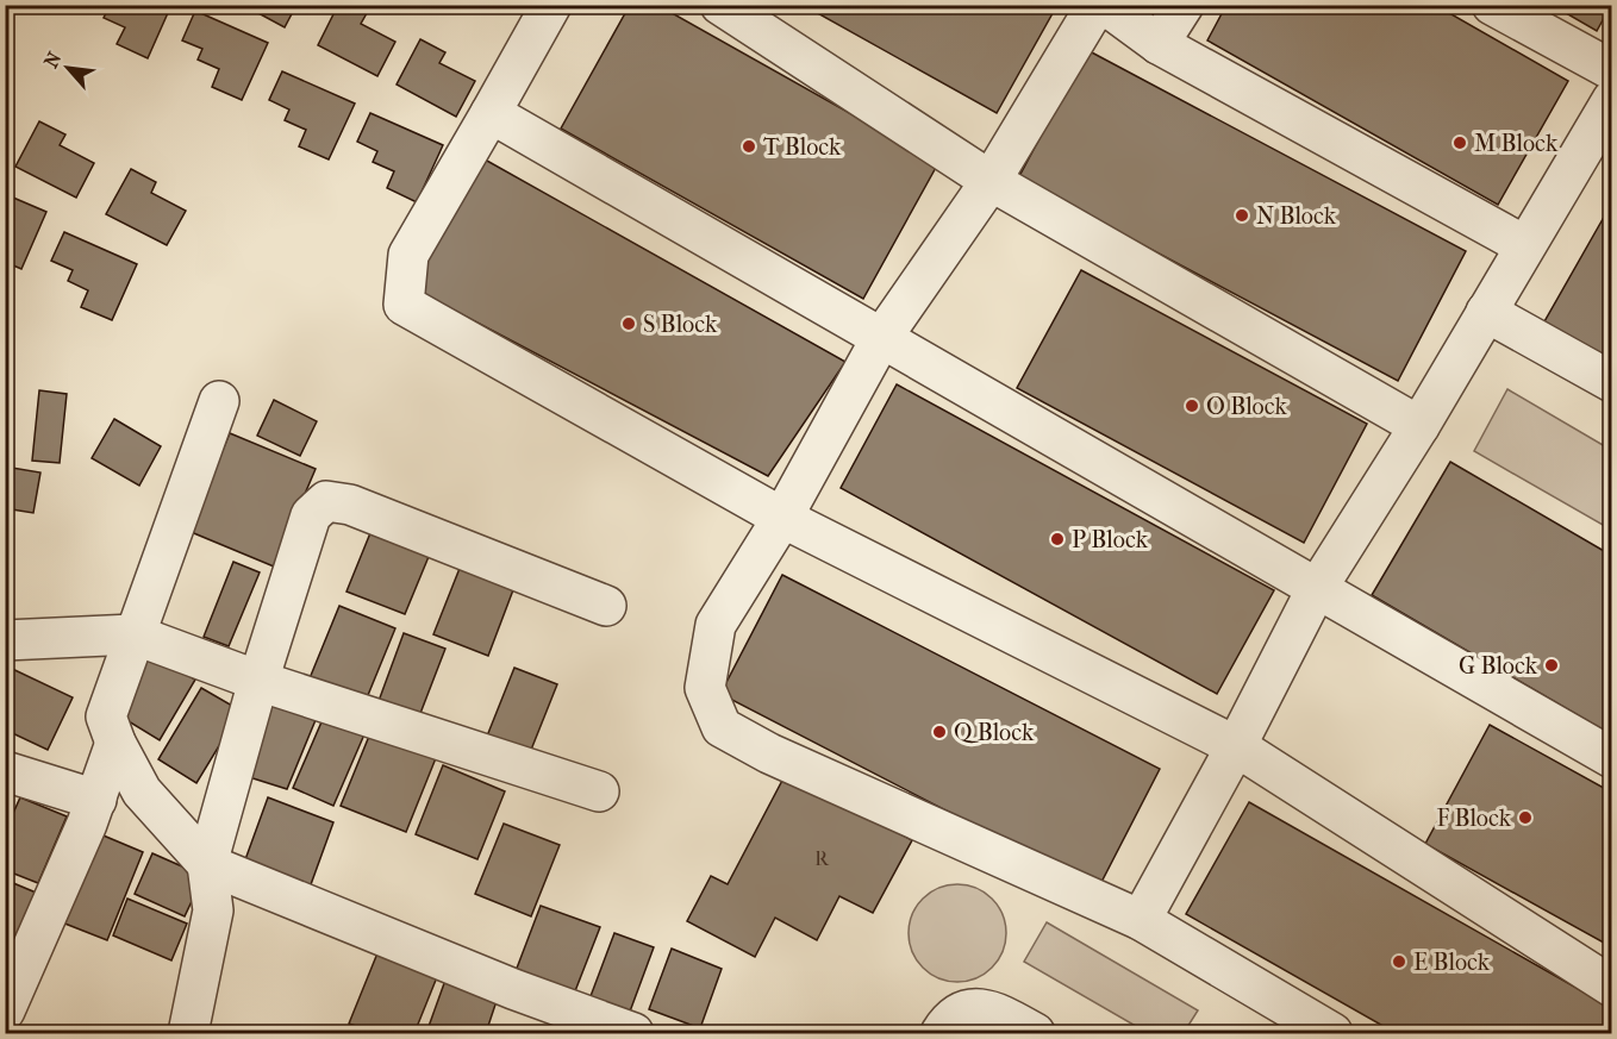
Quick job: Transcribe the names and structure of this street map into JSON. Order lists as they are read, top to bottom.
{
  "places": [
    "M Block",
    "T Block",
    "N Block",
    "S Block",
    "O Block",
    "P Block",
    "G Block",
    "Q Block",
    "F Block",
    "E Block"
  ],
  "house_numbers": ["R"],
  "north": "top left"
}
